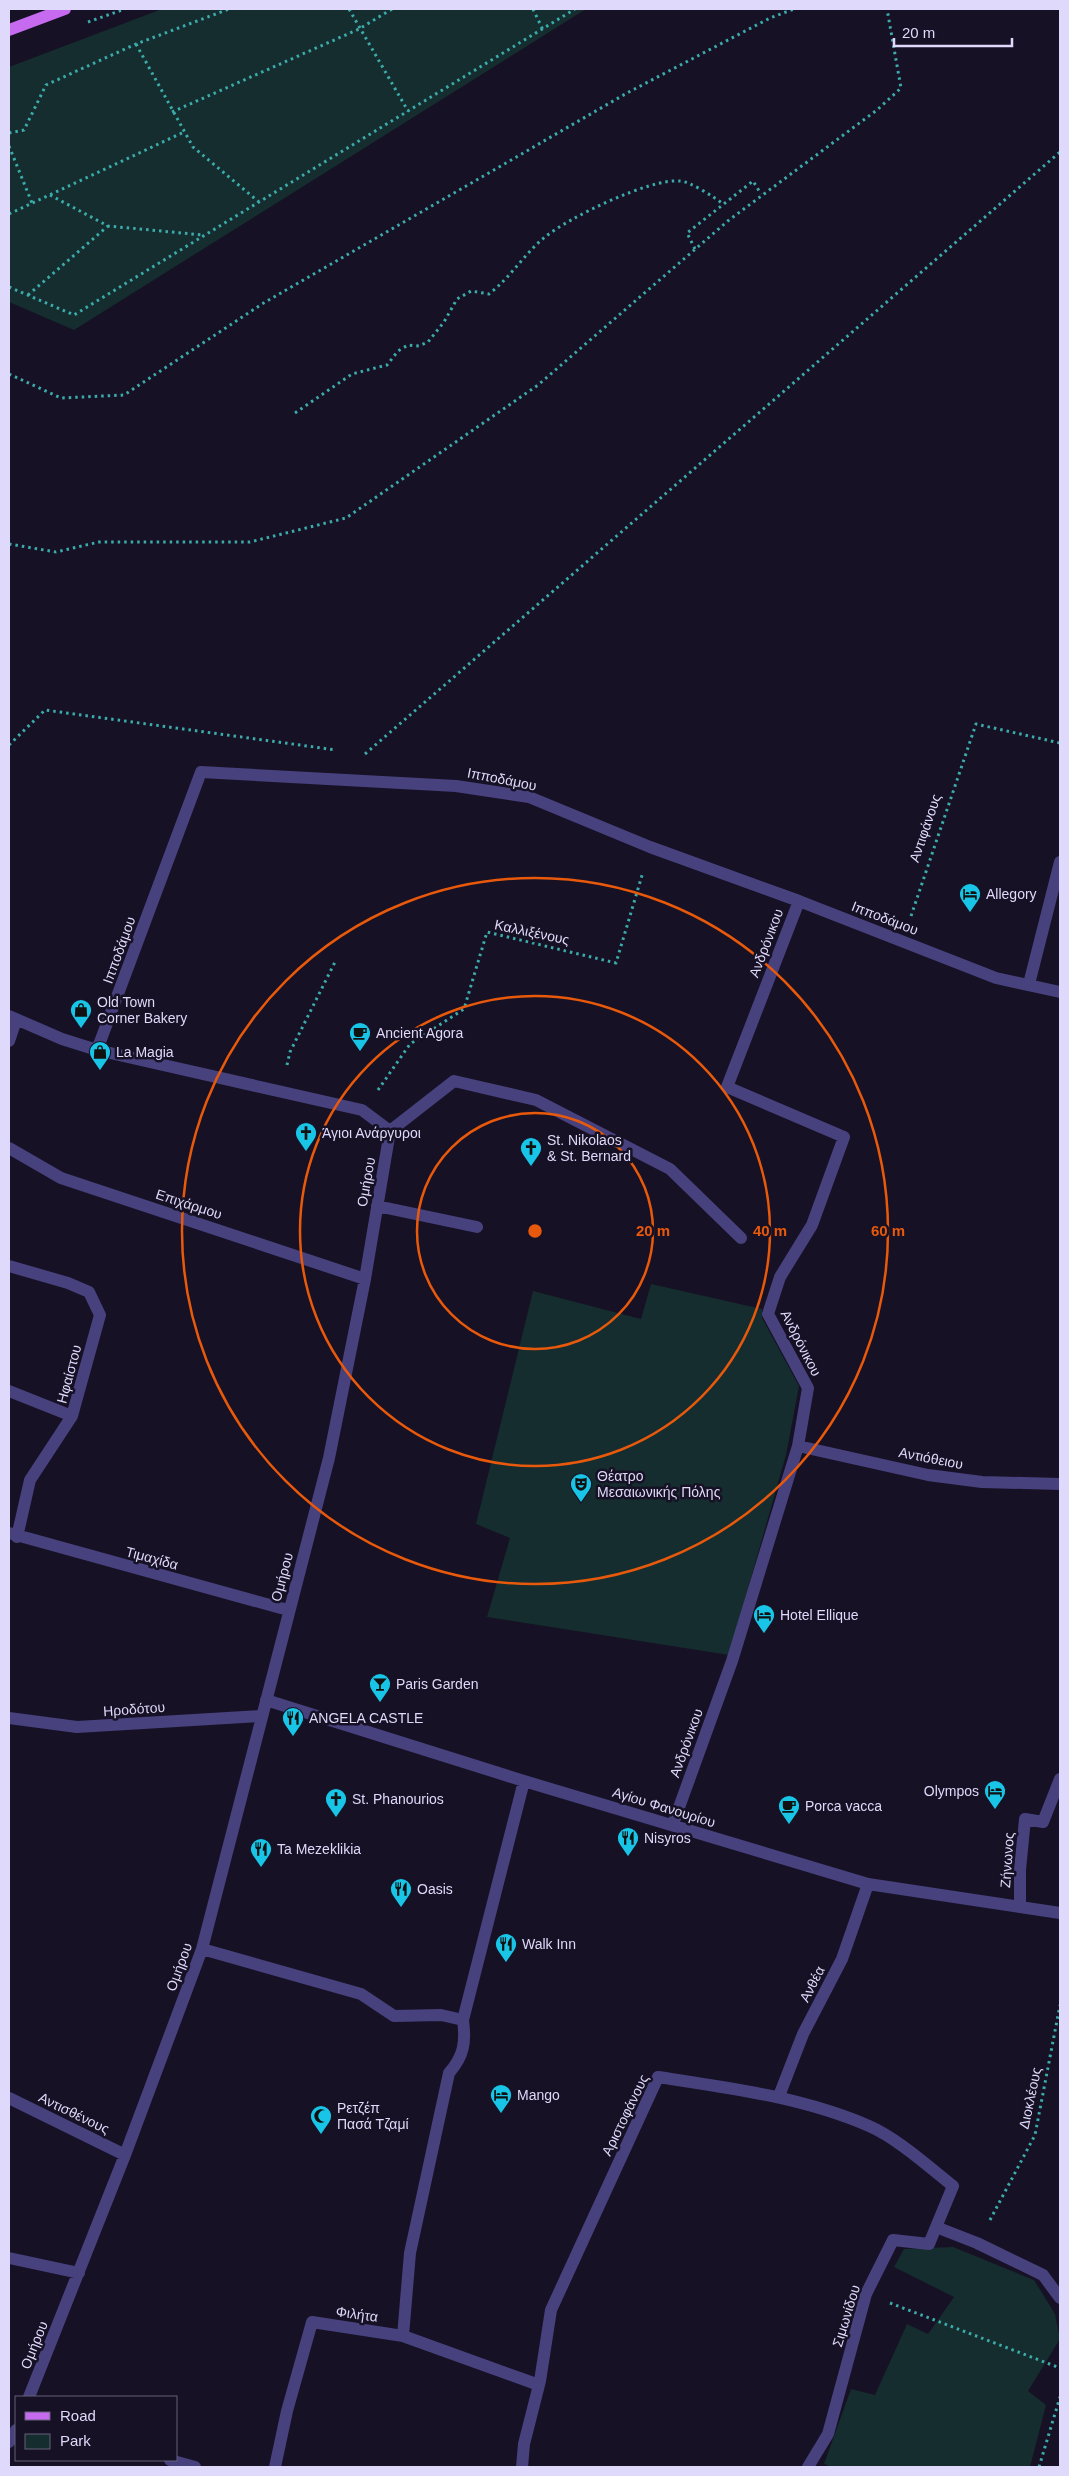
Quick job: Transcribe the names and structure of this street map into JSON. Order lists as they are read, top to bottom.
{
  "streets": {
    "street": [
      "Ιπποδάμου",
      "Ανδρόνικου",
      "Ομήρου",
      "Επιχάρμου",
      "Ηφαίστου",
      "Αντιόθειου",
      "Τιμαχίδα",
      "Ηροδότου",
      "Αγίου Φανουρίου",
      "Ζήνωνος",
      "Ανθέα",
      "Αντισθένους",
      "Αριστοφάνους",
      "Φιλήτα",
      "Σιμωνίδου"
    ],
    "path": ["Αντιφάνους", "Καλλιξένους", "Διοκλέους"]
  },
  "crossings": [
    ["Ιπποδάμου", "Αντιφάνους"],
    ["Ιπποδάμου", "Καλλιξένους"],
    ["Ιπποδάμου", "Ανδρόνικου"],
    ["Ανδρόνικου", "Αντιόθειου"],
    ["Ανδρόνικου", "Αγίου Φανουρίου"],
    ["Ομήρου", "Επιχάρμου"],
    ["Ομήρου", "Τιμαχίδα"],
    ["Ομήρου", "Ηροδότου"],
    ["Ομήρου", "Αγίου Φανουρίου"],
    ["Ομήρου", "Αντισθένους"],
    ["Ηφαίστου", "Τιμαχίδα"],
    ["Αγίου Φανουρίου", "Ζήνωνος"],
    ["Αγίου Φανουρίου", "Ανθέα"],
    ["Ανθέα", "Αριστοφάνους"],
    ["Αριστοφάνους", "Φιλήτα"],
    ["Αριστοφάνους", "Σιμωνίδου"]
  ],
  "places": {
    "hotel": [
      "Allegory",
      "Hotel Ellique",
      "Olympos",
      "Mango"
    ],
    "shop": ["Old Town Corner Bakery", "La Magia"],
    "cafe": ["Ancient Agora", "Porca vacca"],
    "church": ["Άγιοι Ανάργυροι", "St. Nikolaos & St. Bernard", "St. Phanourios"],
    "theatre": ["Θέατρο Μεσαιωνικής Πόλης"],
    "bar": ["Paris Garden"],
    "restaurant": [
      "ANGELA CASTLE",
      "Nisyros",
      "Ta Mezeklikia",
      "Oasis",
      "Walk Inn"
    ],
    "mosque": ["Ρετζέπ Πασά Τζαμί"]
  },
  "legend": ["Road", "Park"],
  "scale_bar": "20 m",
  "rings": ["20 m", "40 m", "60 m"]
}
